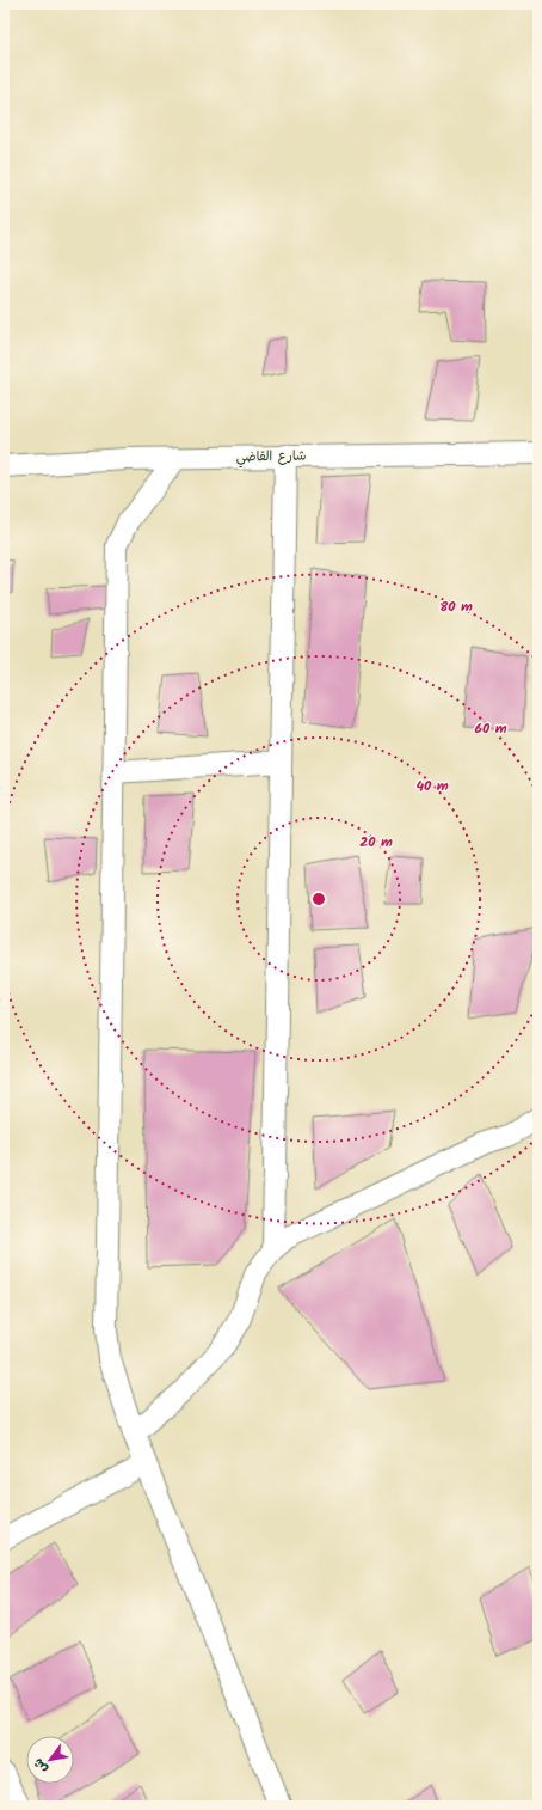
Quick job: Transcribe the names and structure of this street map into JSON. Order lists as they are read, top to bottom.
{
  "streets": {
    "street": ["شارع القاضي"]
  },
  "north": "bottom left",
  "rings": [
    "80 m",
    "60 m",
    "40 m",
    "20 m"
  ]
}
